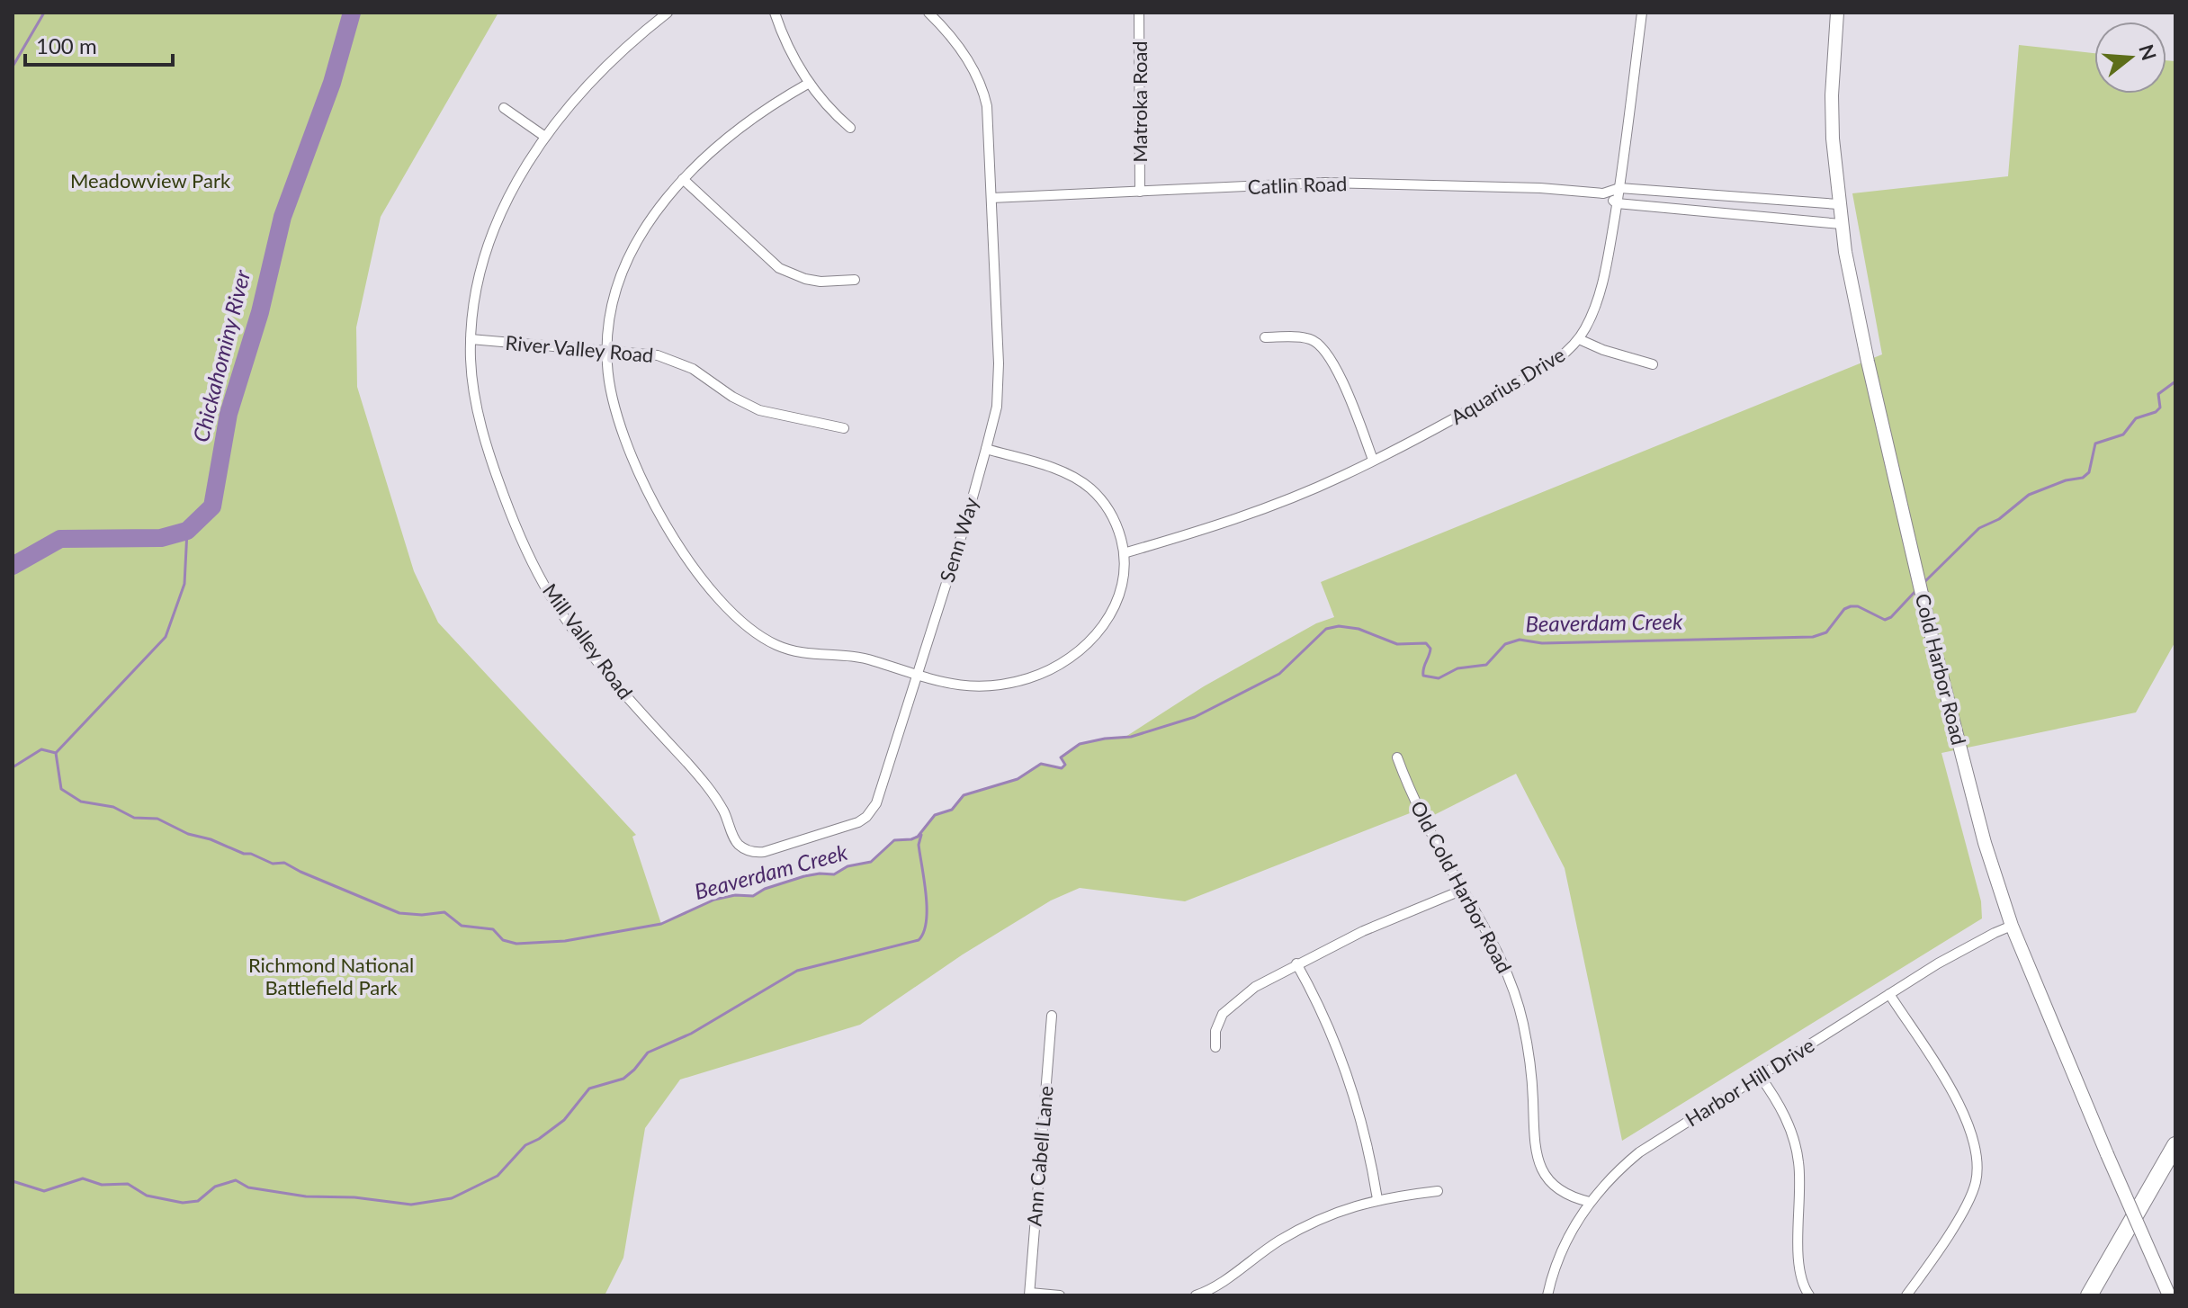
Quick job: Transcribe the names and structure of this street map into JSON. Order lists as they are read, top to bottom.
{
  "streets": {
    "main road": ["Cold Harbor Road"],
    "street": [
      "Matroka Road",
      "Catlin Road",
      "River Valley Road",
      "Aquarius Drive",
      "Senn Way",
      "Mill Valley Road",
      "Old Cold Harbor Road",
      "Harbor Hill Drive",
      "Ann Cabell Lane"
    ]
  },
  "crossings": [
    ["Matroka Road", "Catlin Road"],
    ["Catlin Road", "Aquarius Drive"],
    ["Catlin Road", "Senn Way"],
    ["Catlin Road", "Cold Harbor Road"],
    ["River Valley Road", "Mill Valley Road"],
    ["Senn Way", "Mill Valley Road"],
    ["Cold Harbor Road", "Harbor Hill Drive"],
    ["Old Cold Harbor Road", "Harbor Hill Drive"]
  ],
  "water": ["Chickahominy River", "Beaverdam Creek"],
  "parks": ["Meadowview Park", "Richmond National Battlefield Park"],
  "scale_bar": "100 m",
  "north": "right"
}
